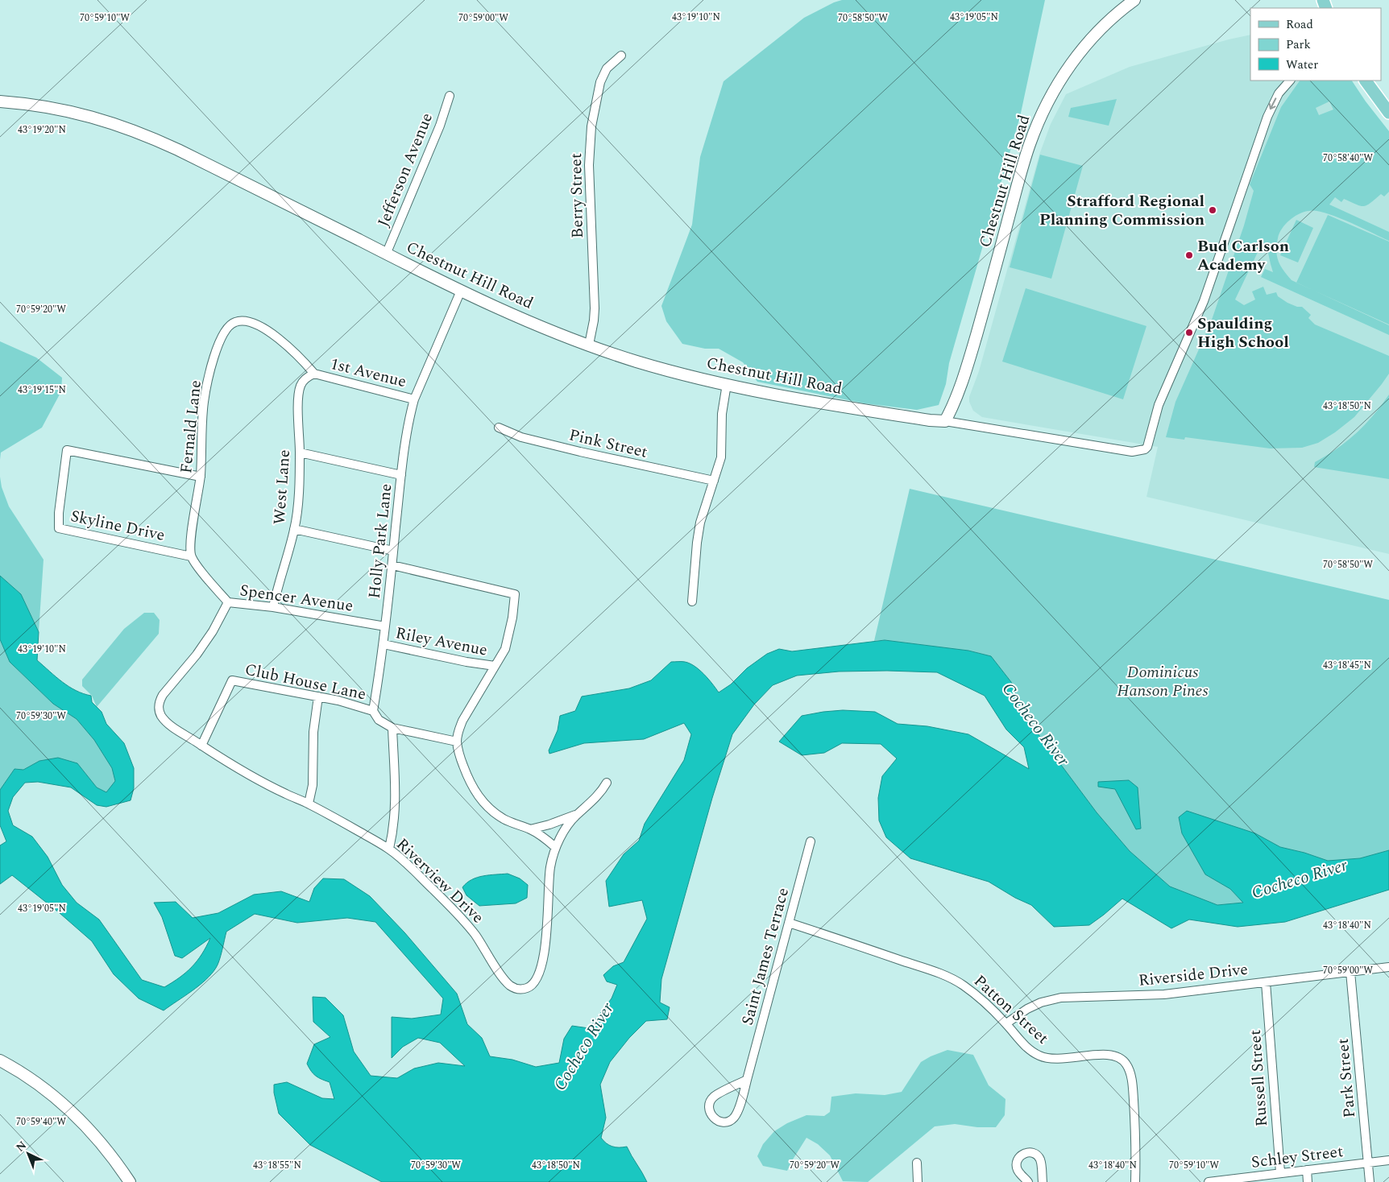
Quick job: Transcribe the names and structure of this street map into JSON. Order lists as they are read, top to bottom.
{
  "streets": {
    "street": [
      "Jefferson Avenue",
      "Chestnut Hill Road",
      "Berry Street",
      "1st Avenue",
      "Fernald Lane",
      "Pink Street",
      "West Lane",
      "Skyline Drive",
      "Holly Park Lane",
      "Spencer Avenue",
      "Riley Avenue",
      "Club House Lane",
      "Riverview Drive",
      "Saint James Terrace",
      "Riverside Drive",
      "Patton Street",
      "Russell Street",
      "Park Street",
      "Schley Street"
    ]
  },
  "crossings": [
    ["Jefferson Avenue", "Chestnut Hill Road"],
    ["Chestnut Hill Road", "Berry Street"],
    ["Chestnut Hill Road", "Holly Park Lane"],
    ["1st Avenue", "Fernald Lane"],
    ["1st Avenue", "West Lane"],
    ["1st Avenue", "Holly Park Lane"],
    ["Fernald Lane", "West Lane"],
    ["Fernald Lane", "Skyline Drive"],
    ["West Lane", "Spencer Avenue"],
    ["Holly Park Lane", "Spencer Avenue"],
    ["Holly Park Lane", "Riley Avenue"],
    ["Holly Park Lane", "Club House Lane"],
    ["Spencer Avenue", "Riverview Drive"],
    ["Club House Lane", "Riverview Drive"],
    ["Saint James Terrace", "Patton Street"],
    ["Riverside Drive", "Patton Street"],
    ["Riverside Drive", "Russell Street"],
    ["Riverside Drive", "Park Street"],
    ["Russell Street", "Schley Street"],
    ["Park Street", "Schley Street"]
  ],
  "water": ["Cocheco River"],
  "parks": ["Dominicus Hanson Pines"],
  "places": ["Strafford Regional Planning Commission", "Bud Carlson Academy", "Spaulding High School"],
  "legend": ["Road", "Park", "Water"],
  "north": "top left",
  "coordinates": [
    "43°19'10\"N",
    "43°19'05\"N",
    "70°59'10\"W",
    "70°59'00\"W",
    "70°58'50\"W",
    "43°19'20\"N",
    "70°58'40\"W",
    "70°59'20\"W",
    "43°19'15\"N",
    "43°18'50\"N",
    "43°18'45\"N",
    "70°59'30\"W",
    "43°18'40\"N",
    "70°59'40\"W",
    "43°18'55\"N"
  ]
}
